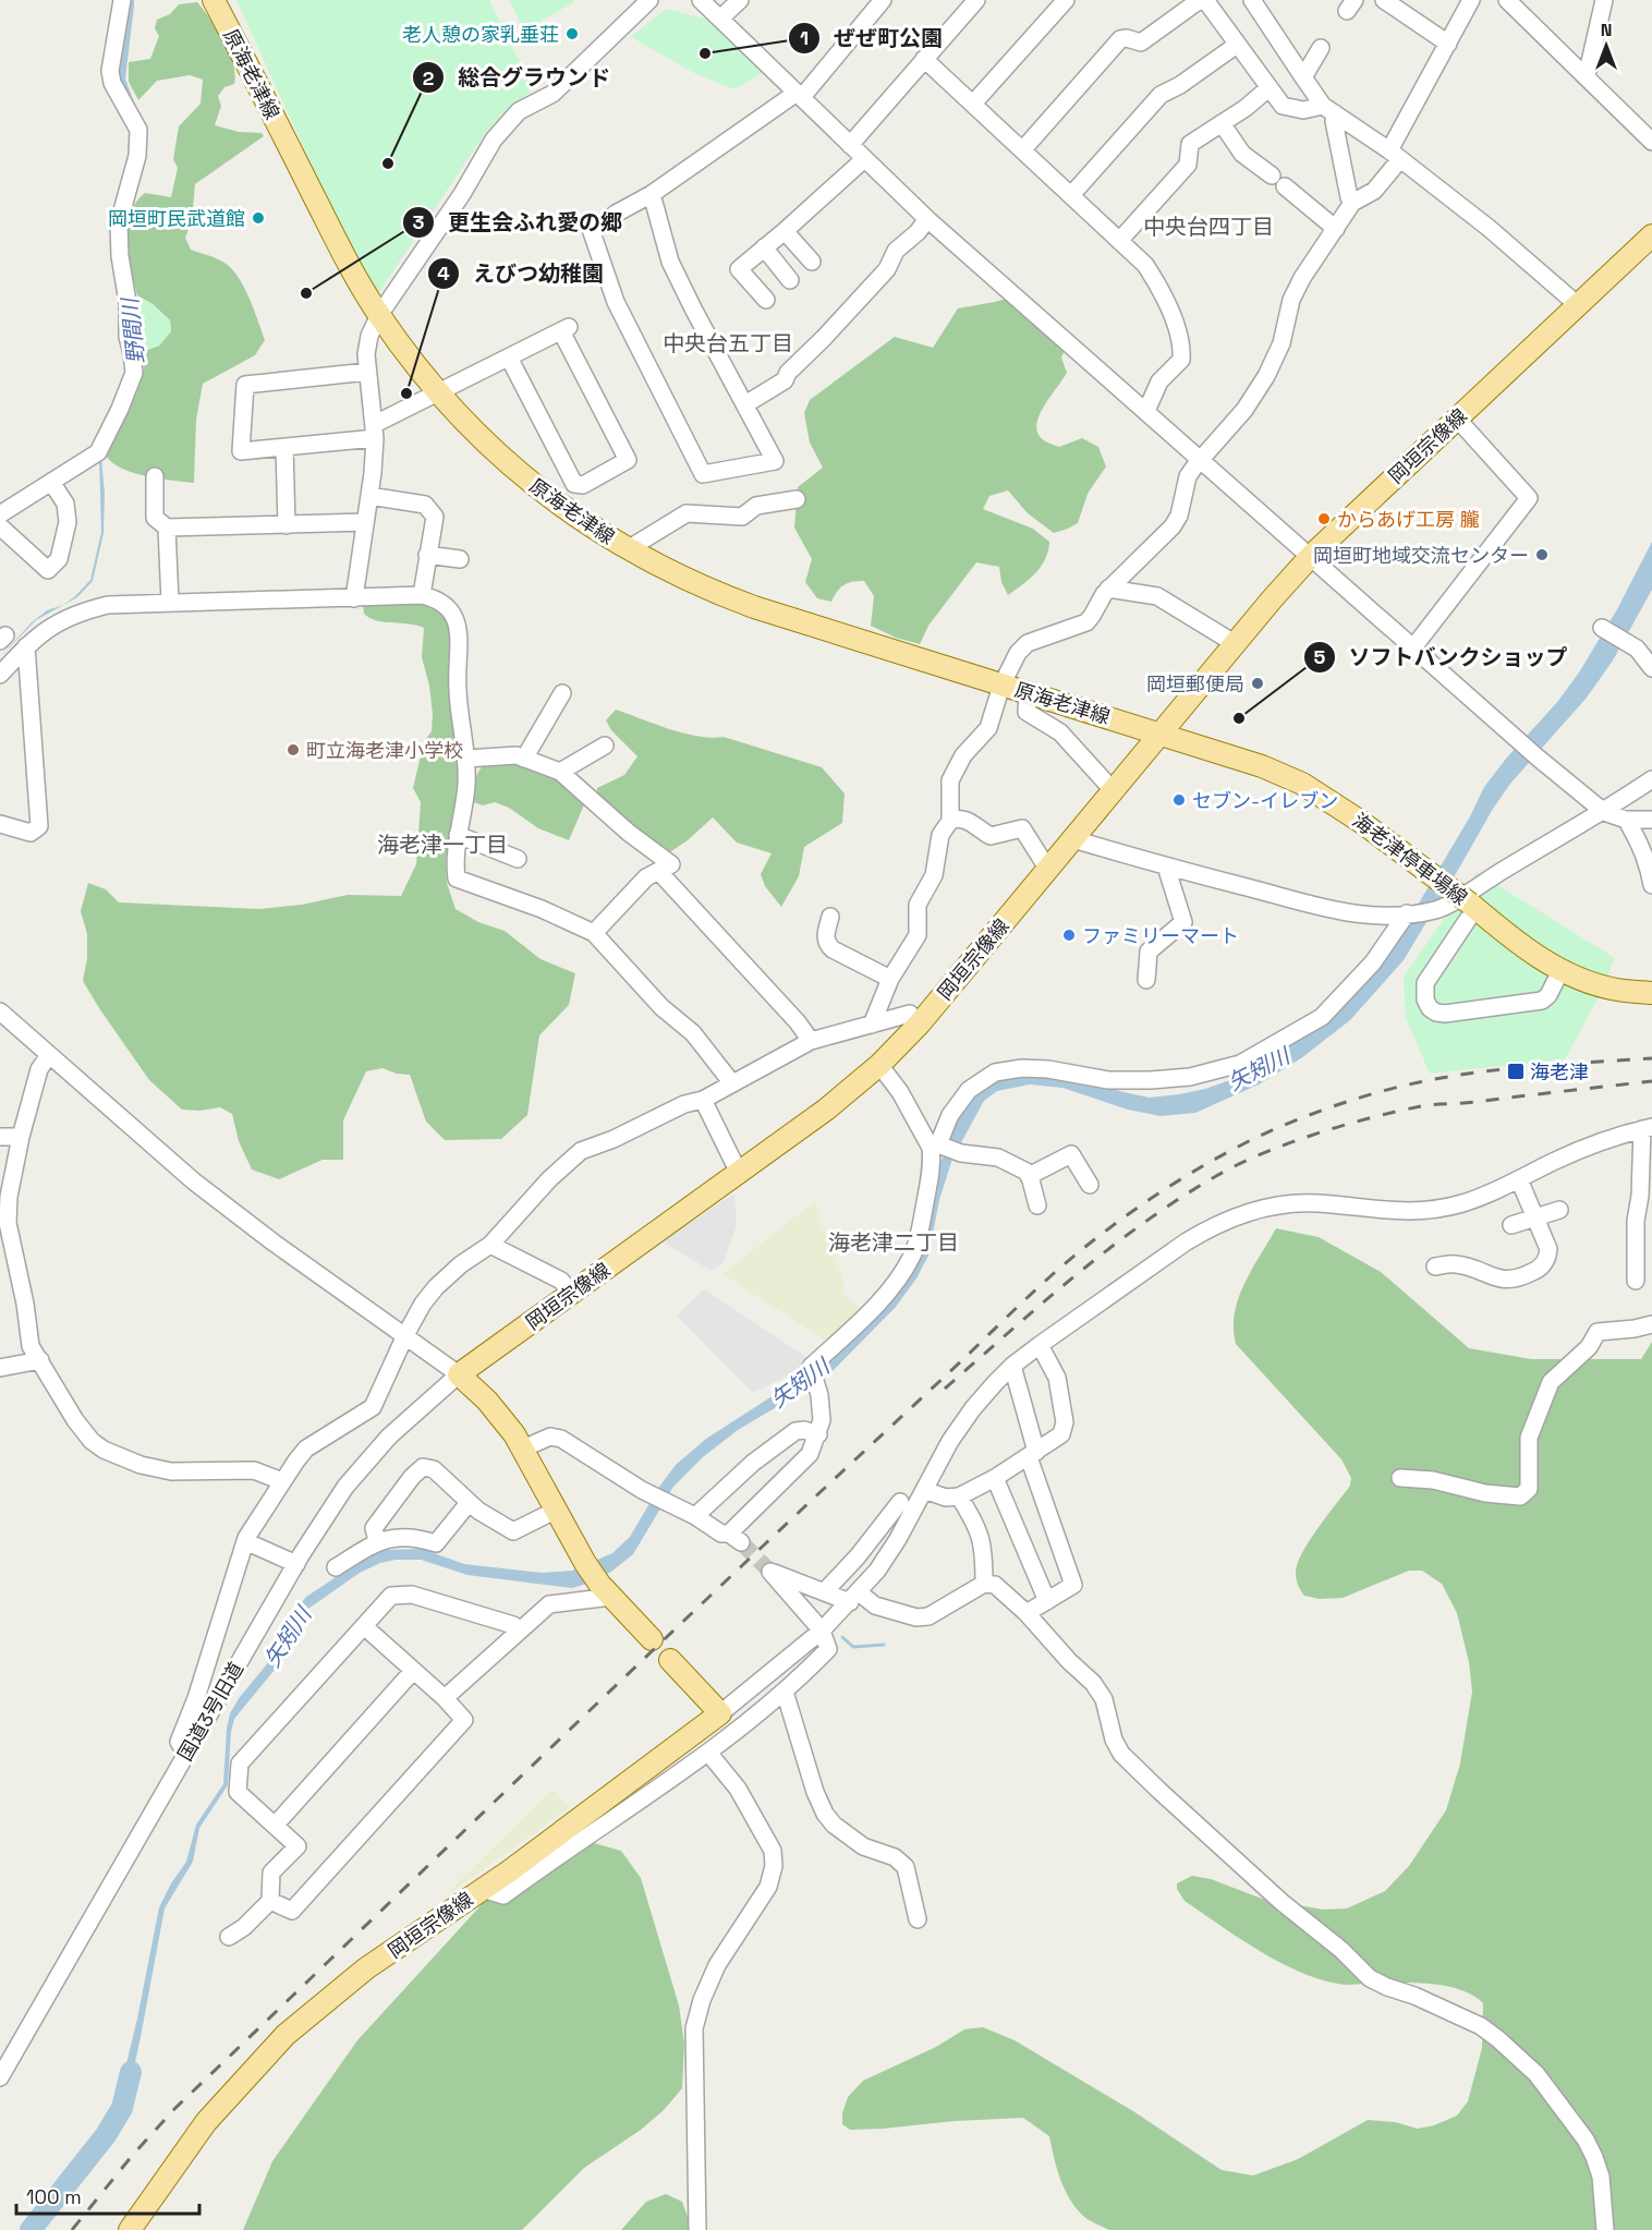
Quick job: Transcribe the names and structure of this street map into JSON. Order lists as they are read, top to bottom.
{
  "streets": {
    "main road": ["原海老津線", "岡垣宗像線", "海老津停車場線"],
    "street": ["国道3号旧道"]
  },
  "crossings": [
    ["原海老津線", "岡垣宗像線"],
    ["原海老津線", "海老津停車場線"],
    ["岡垣宗像線", "海老津停車場線"],
    ["岡垣宗像線", "国道3号旧道"]
  ],
  "districts": [
    "中央台四丁目",
    "中央台五丁目",
    "海老津一丁目",
    "海老津二丁目"
  ],
  "water": ["野間川", "矢矧川"],
  "places": {
    "other": [
      "老人憩の家乳垂荘",
      "ぜぜ町公園",
      "総合グラウンド",
      "岡垣町民武道館",
      "更生会ふれ愛の郷",
      "えびつ幼稚園",
      "からあげ工房 朧",
      "岡垣町地域交流センター",
      "岡垣郵便局",
      "ソフトバンクショップ",
      "町立海老津小学校",
      "セブン-イレブン",
      "ファミリーマート"
    ],
    "transit": ["海老津"]
  },
  "scale_bar": "100 m",
  "north": "top"
}
